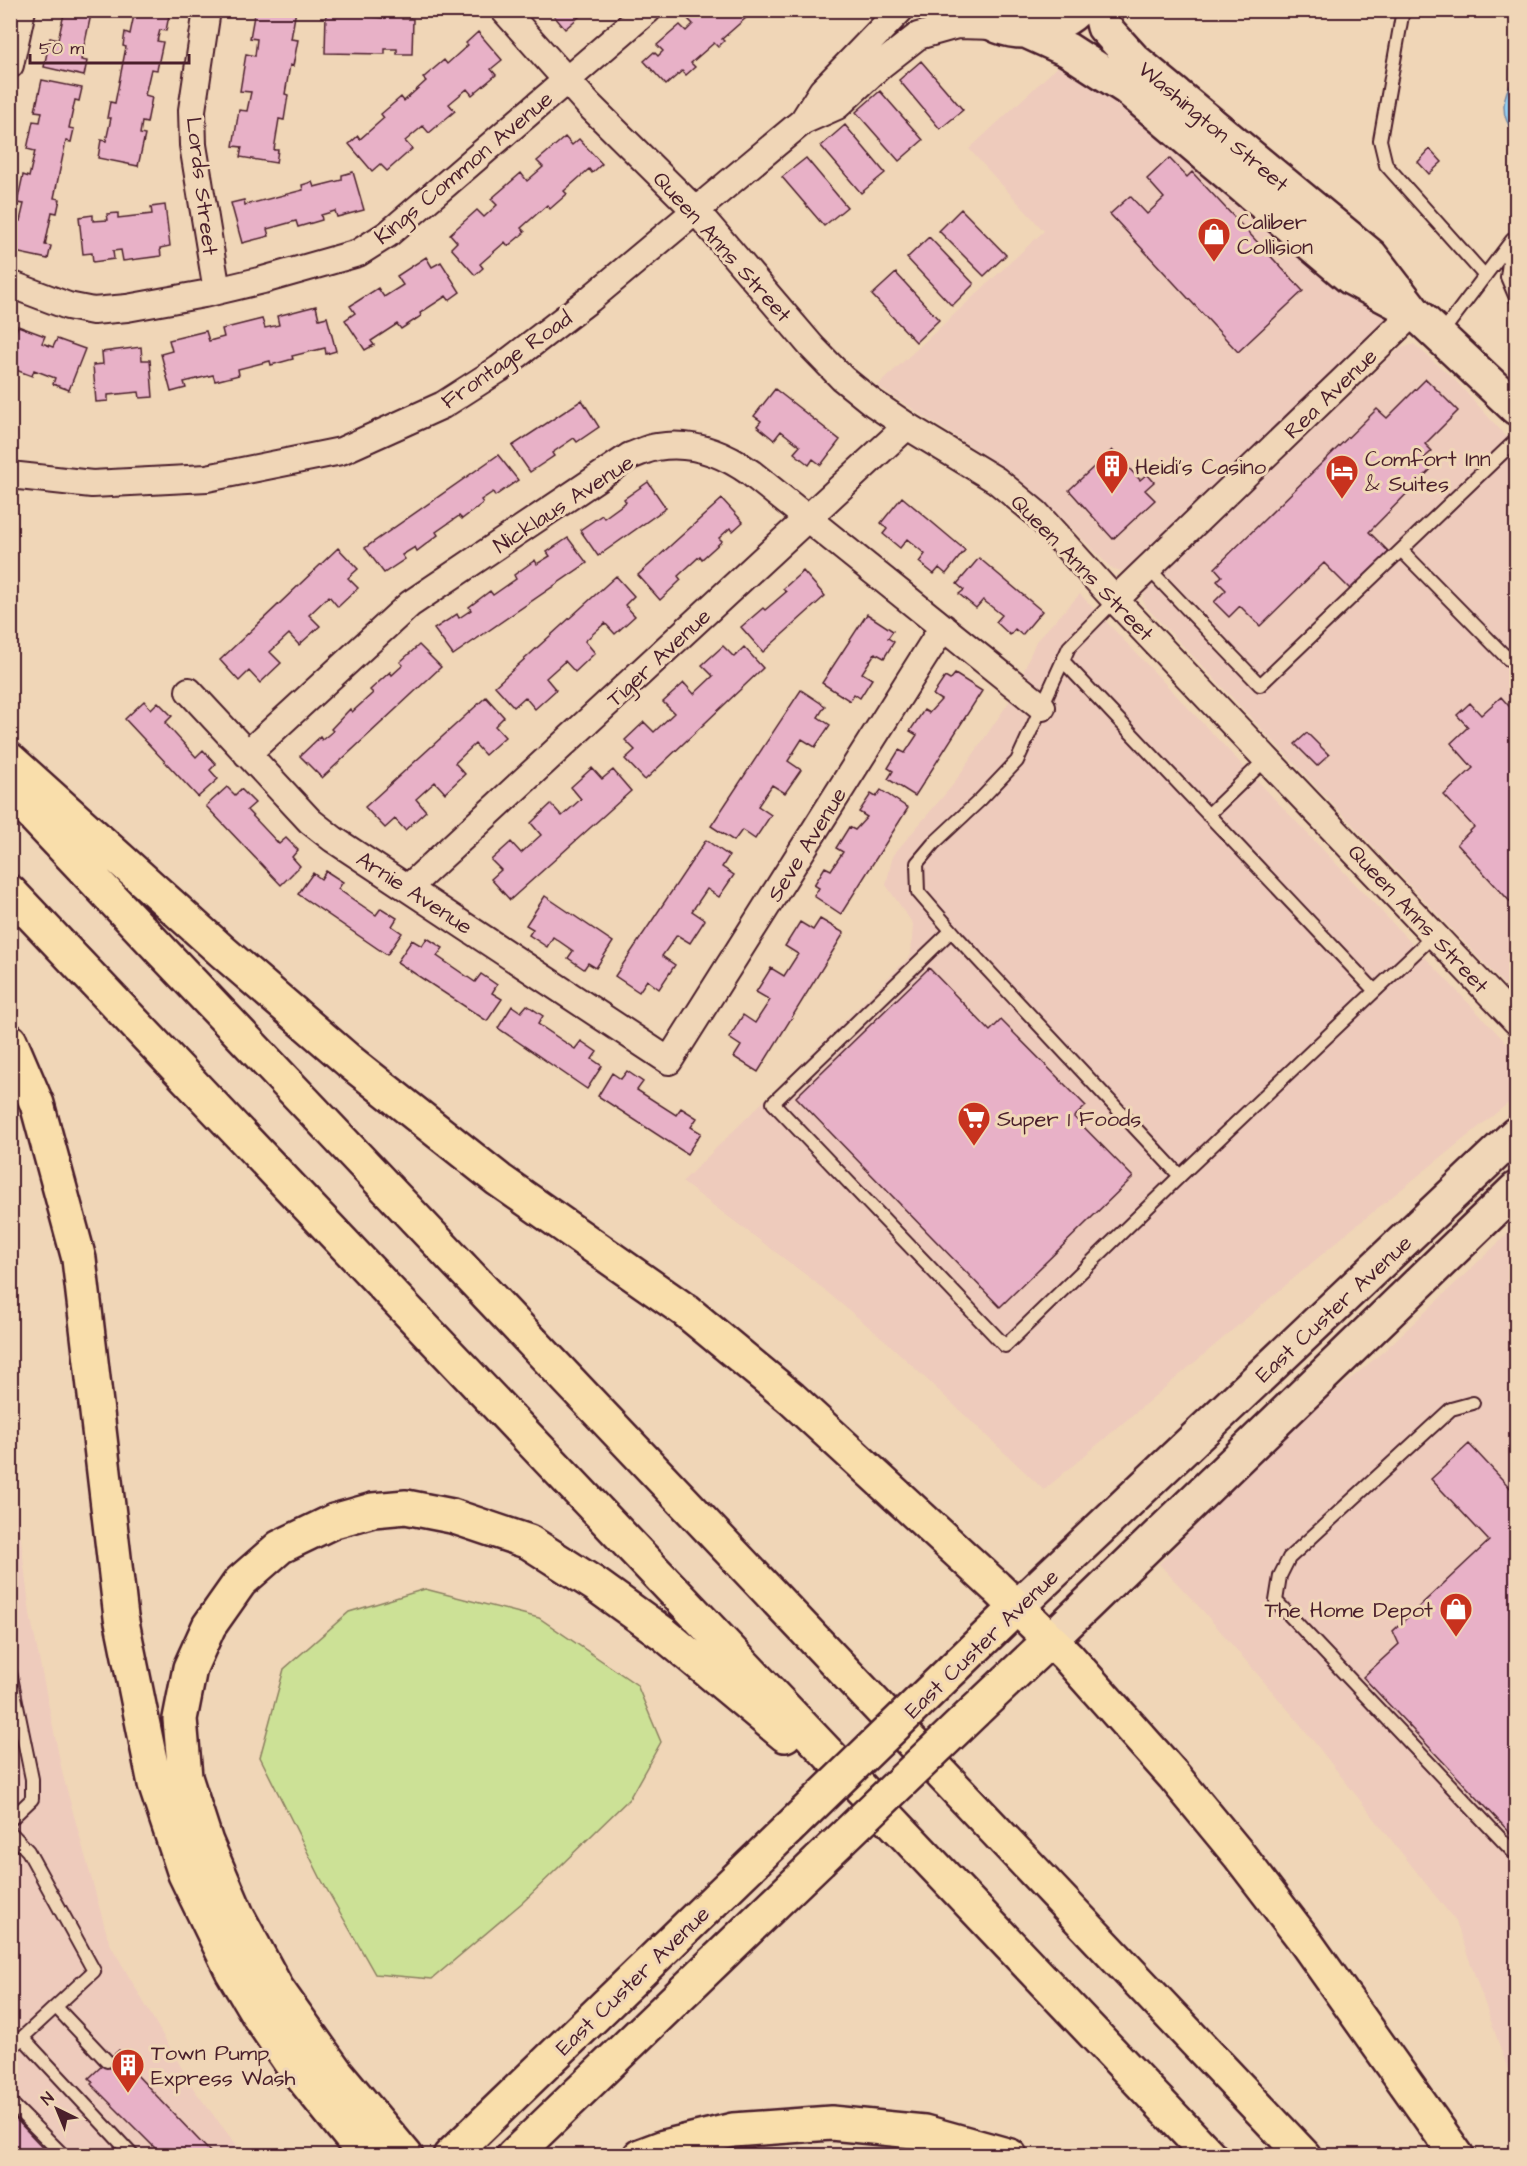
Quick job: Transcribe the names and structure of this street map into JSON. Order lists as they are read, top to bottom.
{
  "streets": {
    "main road": ["Washington Street", "East Custer Avenue"],
    "street": [
      "Kings Common Avenue",
      "Lords Street",
      "Queen Anns Street",
      "Frontage Road",
      "Rea Avenue",
      "Nicklaus Avenue",
      "Tiger Avenue",
      "Seve Avenue",
      "Arnie Avenue"
    ]
  },
  "crossings": [
    ["Washington Street", "Rea Avenue"],
    ["Kings Common Avenue", "Lords Street"],
    ["Kings Common Avenue", "Queen Anns Street"],
    ["Queen Anns Street", "Frontage Road"],
    ["Queen Anns Street", "Rea Avenue"],
    ["Queen Anns Street", "Tiger Avenue"],
    ["Nicklaus Avenue", "Tiger Avenue"],
    ["Nicklaus Avenue", "Seve Avenue"],
    ["Nicklaus Avenue", "Arnie Avenue"],
    ["Tiger Avenue", "Arnie Avenue"],
    ["Seve Avenue", "Arnie Avenue"]
  ],
  "places": {
    "shop": ["Caliber Collision", "The Home Depot"],
    "building": ["Heidi's Casino", "Town Pump Express Wash"],
    "hotel": ["Comfort Inn & Suites"],
    "supermarket": ["Super 1 Foods"]
  },
  "scale_bar": "50 m",
  "north": "top left"
}
